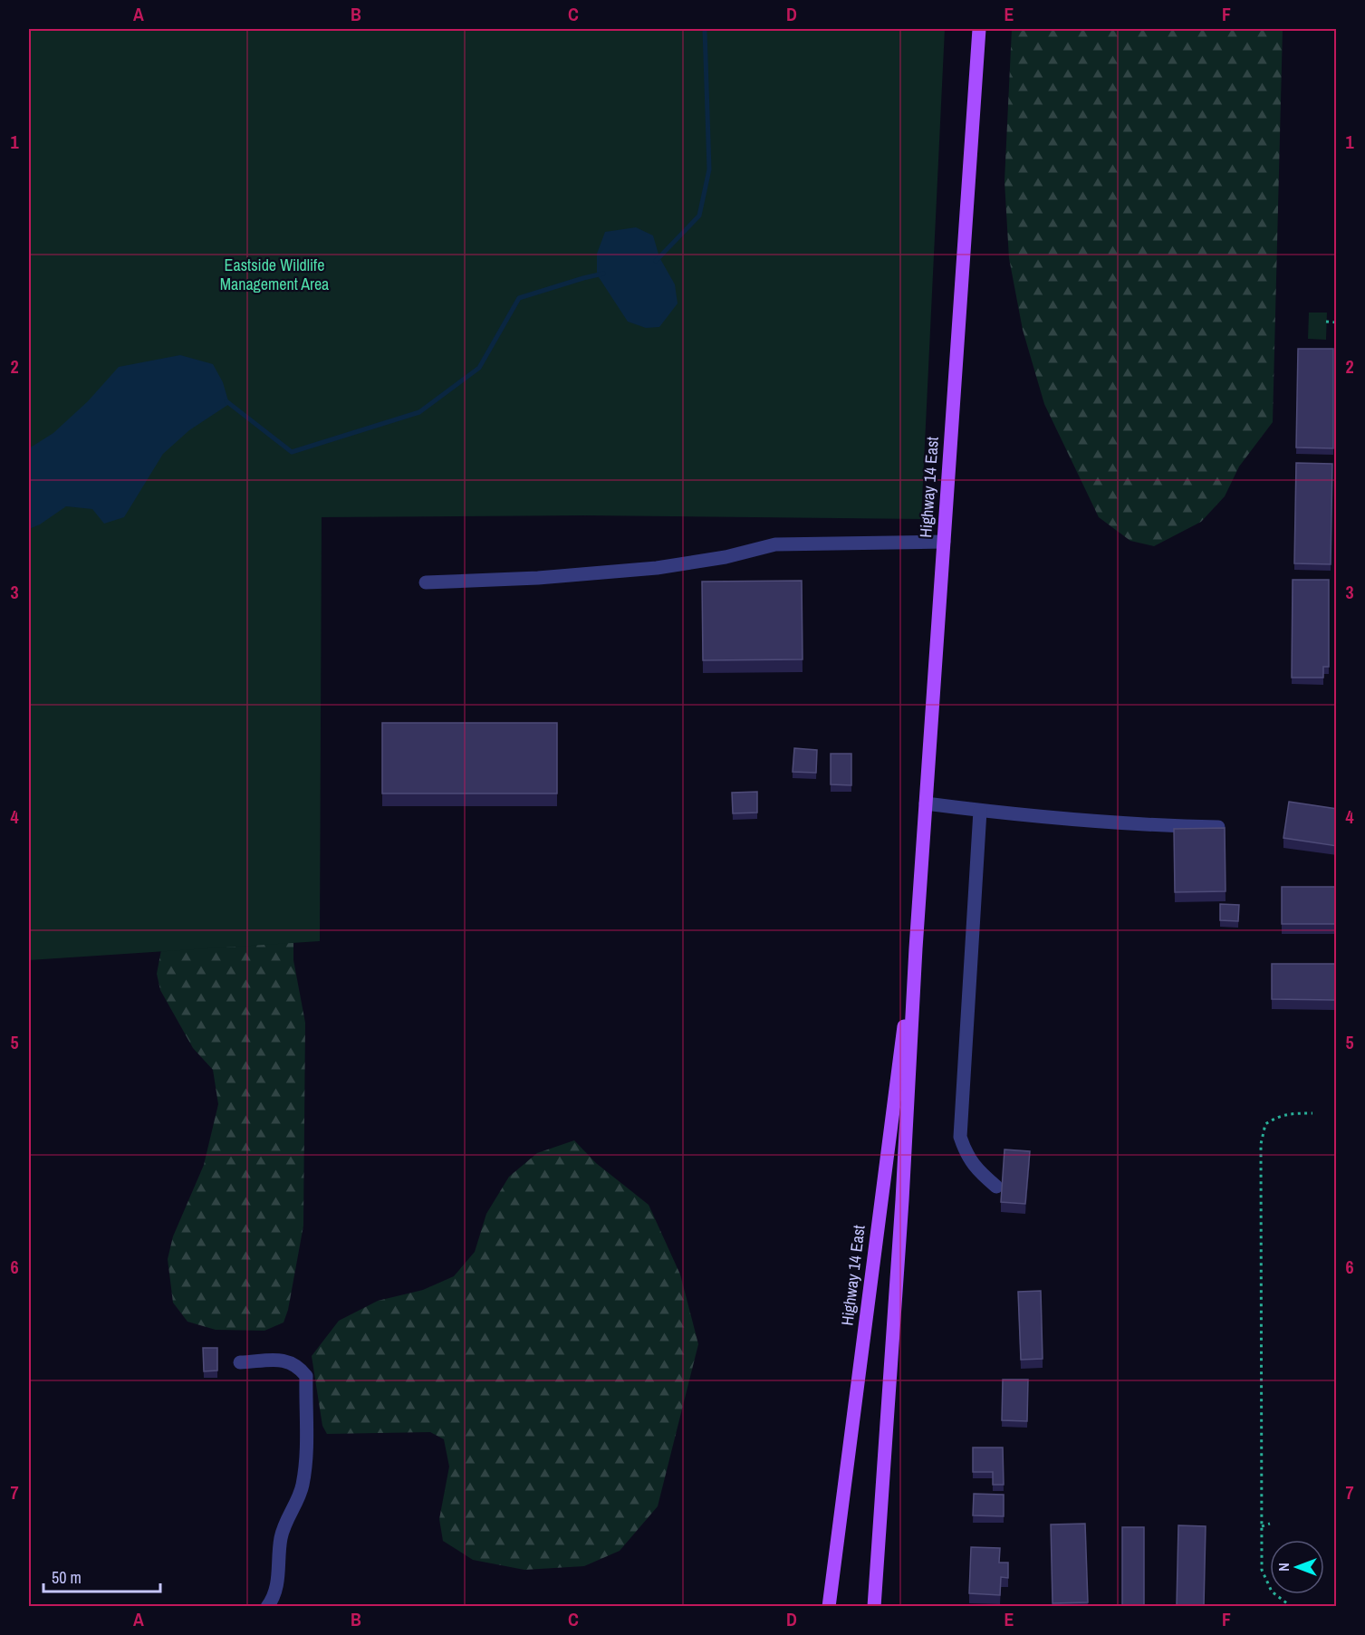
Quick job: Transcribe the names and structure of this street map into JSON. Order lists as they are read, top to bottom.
{
  "streets": {
    "main road": ["Highway 14 East"]
  },
  "parks": ["Eastside Wildlife Management Area"],
  "scale_bar": "50 m",
  "north": "left",
  "grid": {
    "columns": [
      "A",
      "B",
      "C",
      "D",
      "E",
      "F"
    ],
    "rows": [
      "1",
      "2",
      "3",
      "4",
      "5",
      "6",
      "7"
    ]
  }
}
